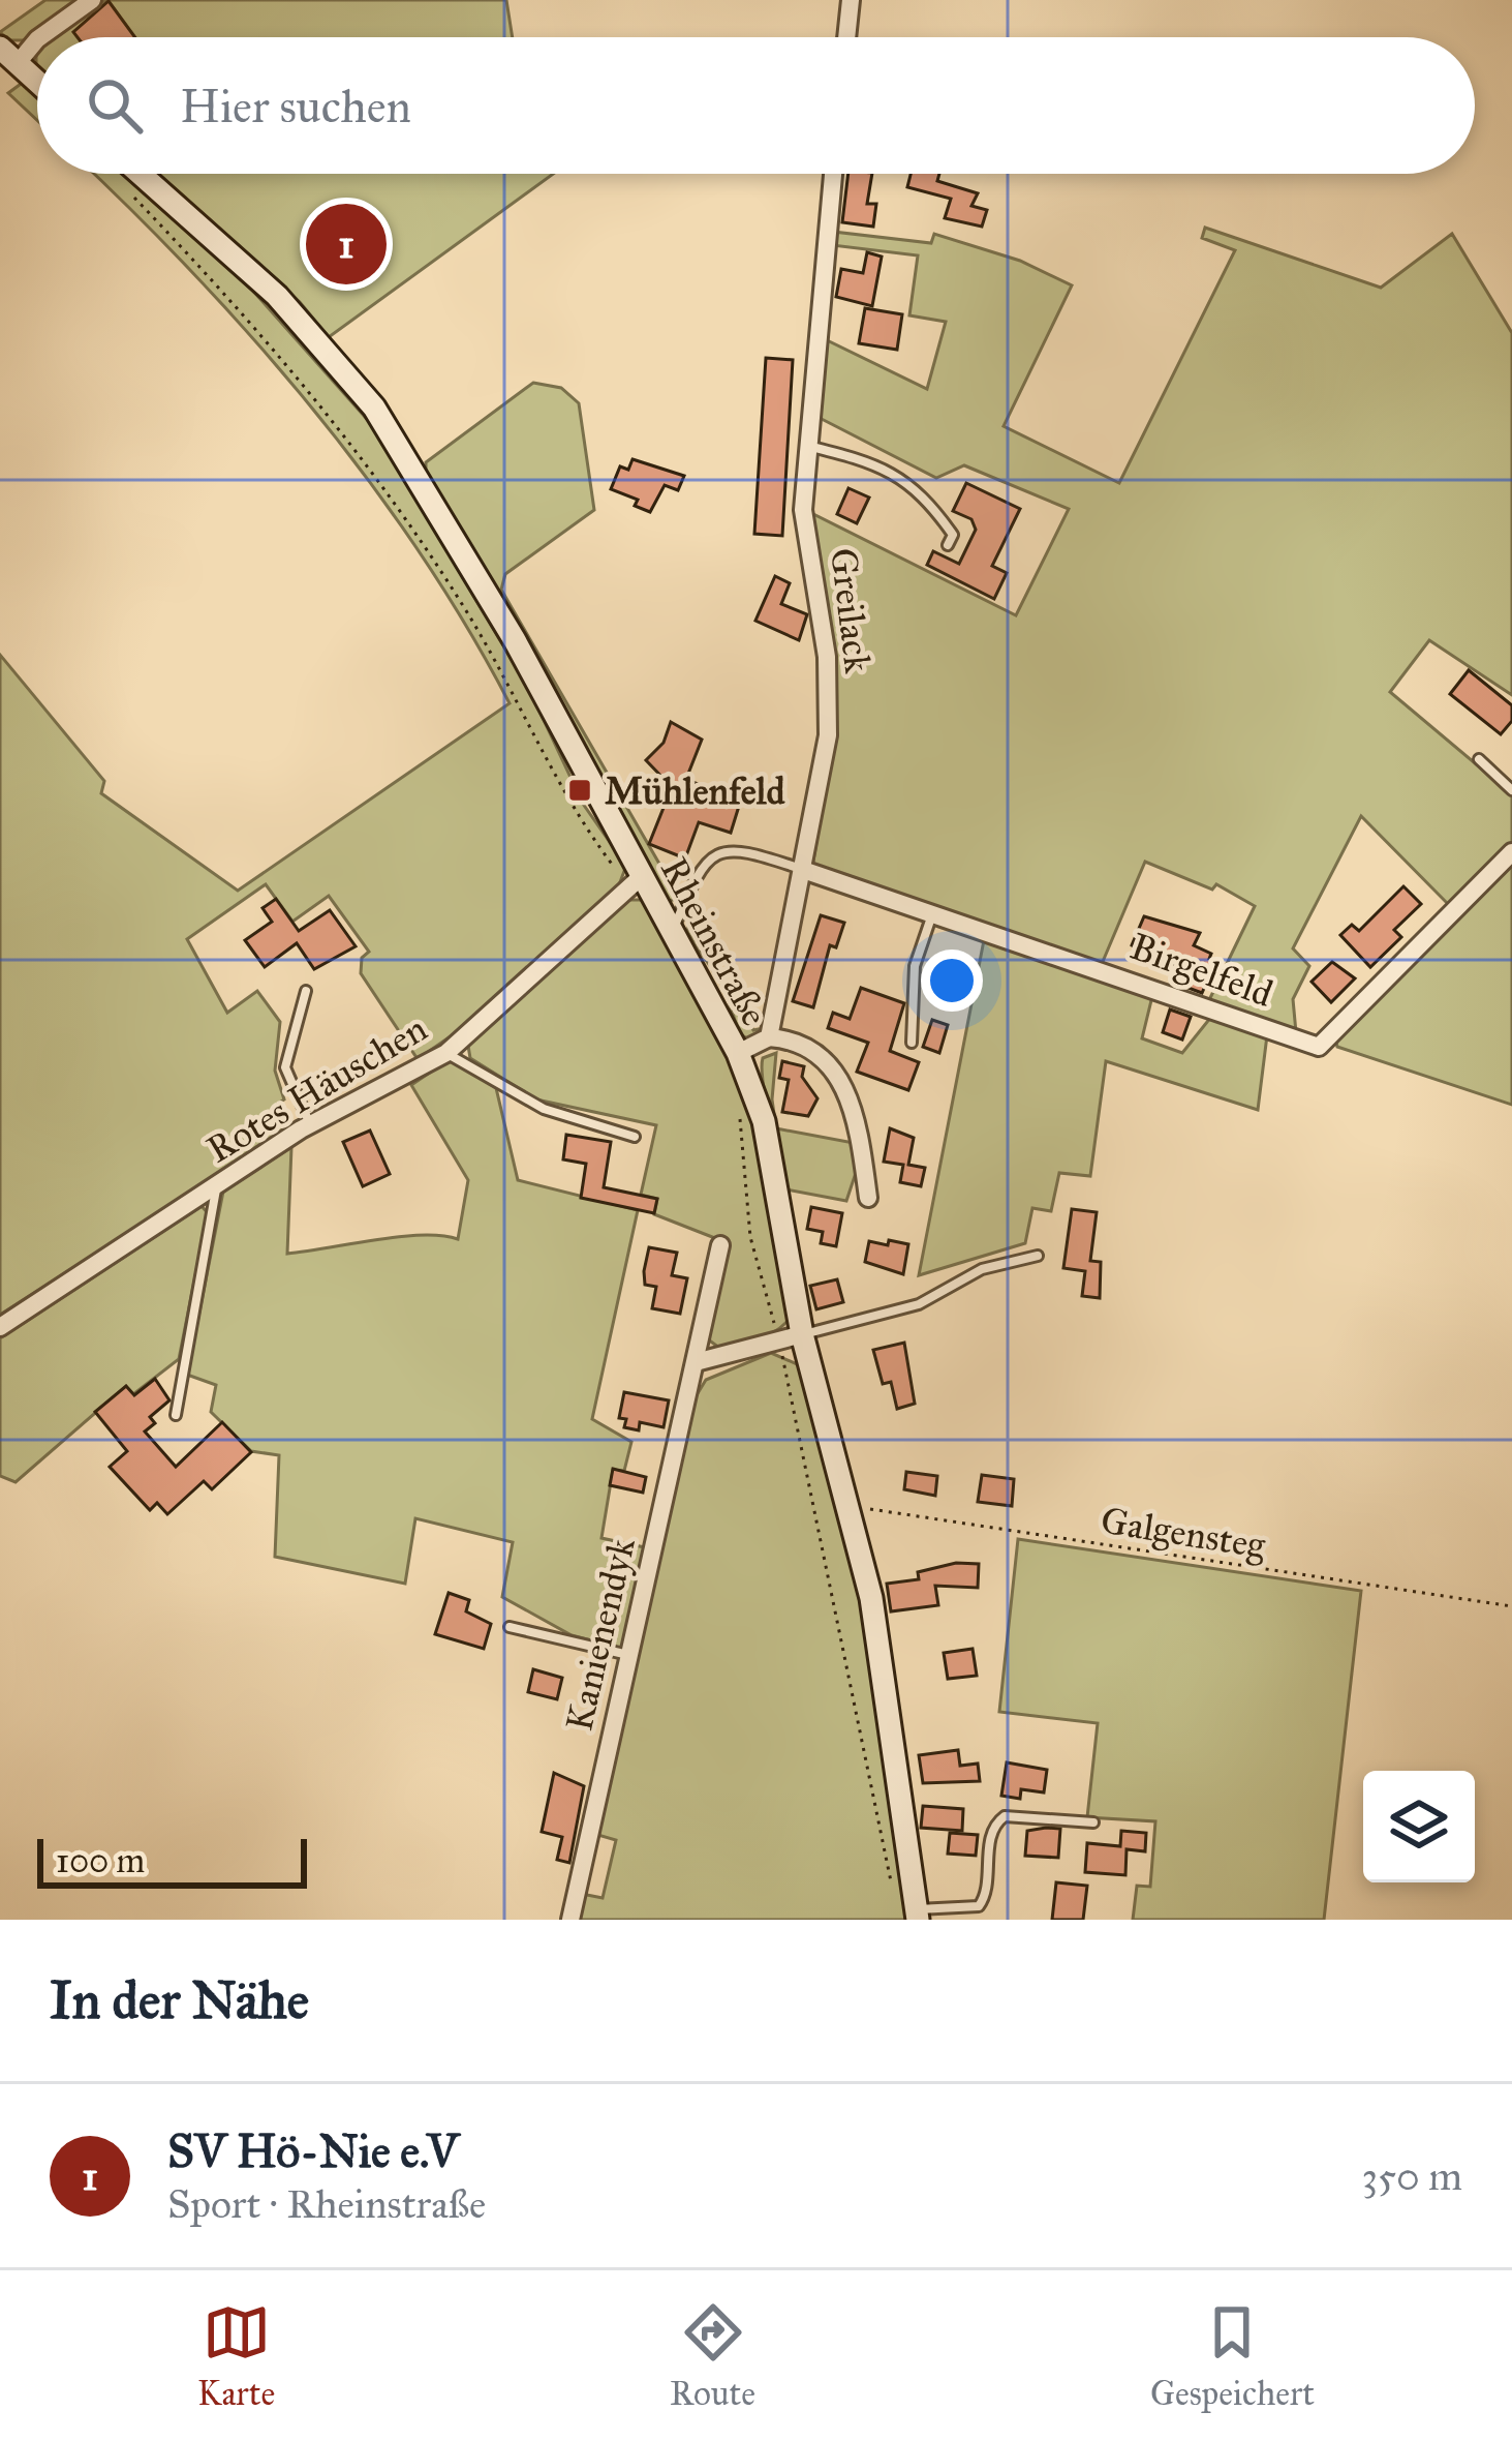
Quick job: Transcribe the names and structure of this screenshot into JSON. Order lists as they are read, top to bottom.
{
  "streets": {
    "main road": ["Rheinstraße"],
    "street": [
      "Greilack",
      "Birgelfeld",
      "Rotes Häuschen",
      "Kanienendyk"
    ],
    "path": ["Galgensteg"]
  },
  "crossings": [
    ["Greilack", "Birgelfeld"],
    ["Rheinstraße", "Rotes Häuschen"],
    ["Rheinstraße", "Galgensteg"]
  ],
  "places": {
    "transit": ["Mühlenfeld"]
  },
  "scale_bar": "100 m",
  "page": {
    "search": "Hier suchen",
    "pins": "1",
    "scale": "100 m",
    "heading": "In der Nähe",
    "list": [
      {
        "mark": "1",
        "name": "SV Hö-Nie e.V",
        "note": "Sport · Rheinstraße",
        "value": "350 m"
      }
    ],
    "nav": ["Karte", "Route", "Gespeichert"]
  }
}
